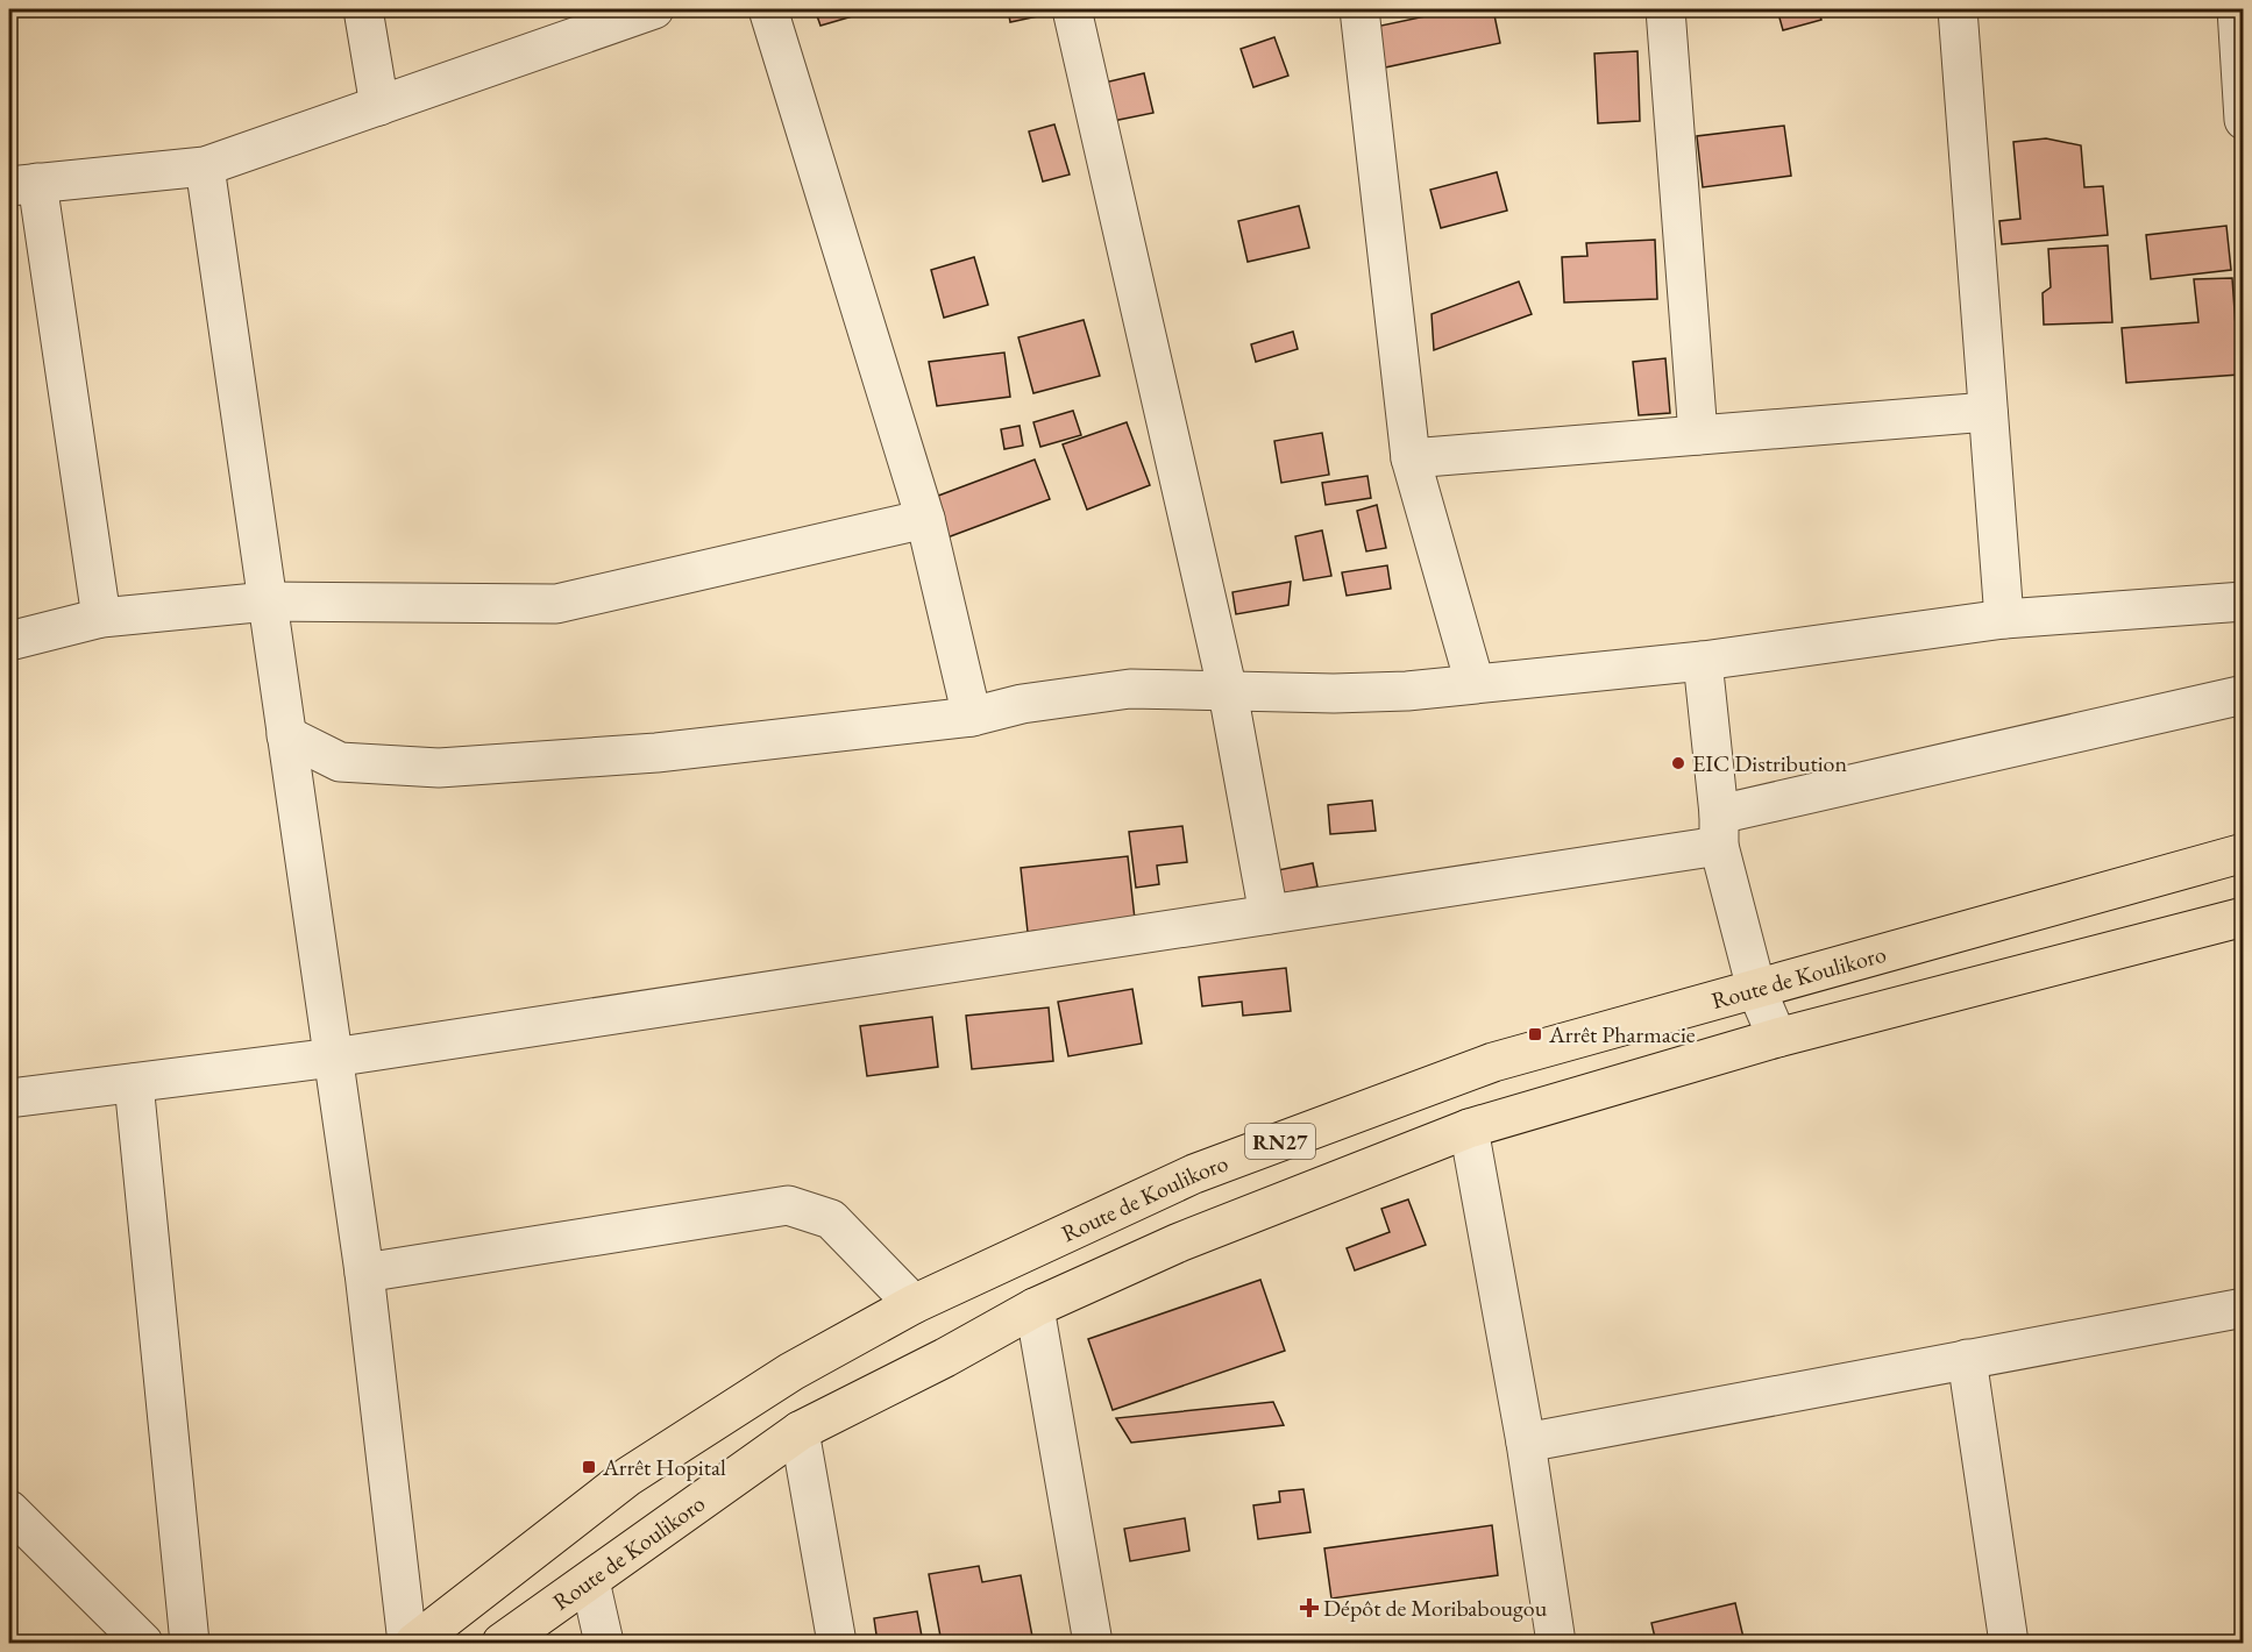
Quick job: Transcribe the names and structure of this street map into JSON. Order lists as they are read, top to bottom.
{
  "streets": {
    "main road": ["Route de Koulikoro", "RN27"]
  },
  "places": {
    "other": ["EIC Distribution"],
    "transit": ["Arrêt Pharmacie", "Arrêt Hopital"],
    "health": ["Dépôt de Moribabougou"]
  }
}
